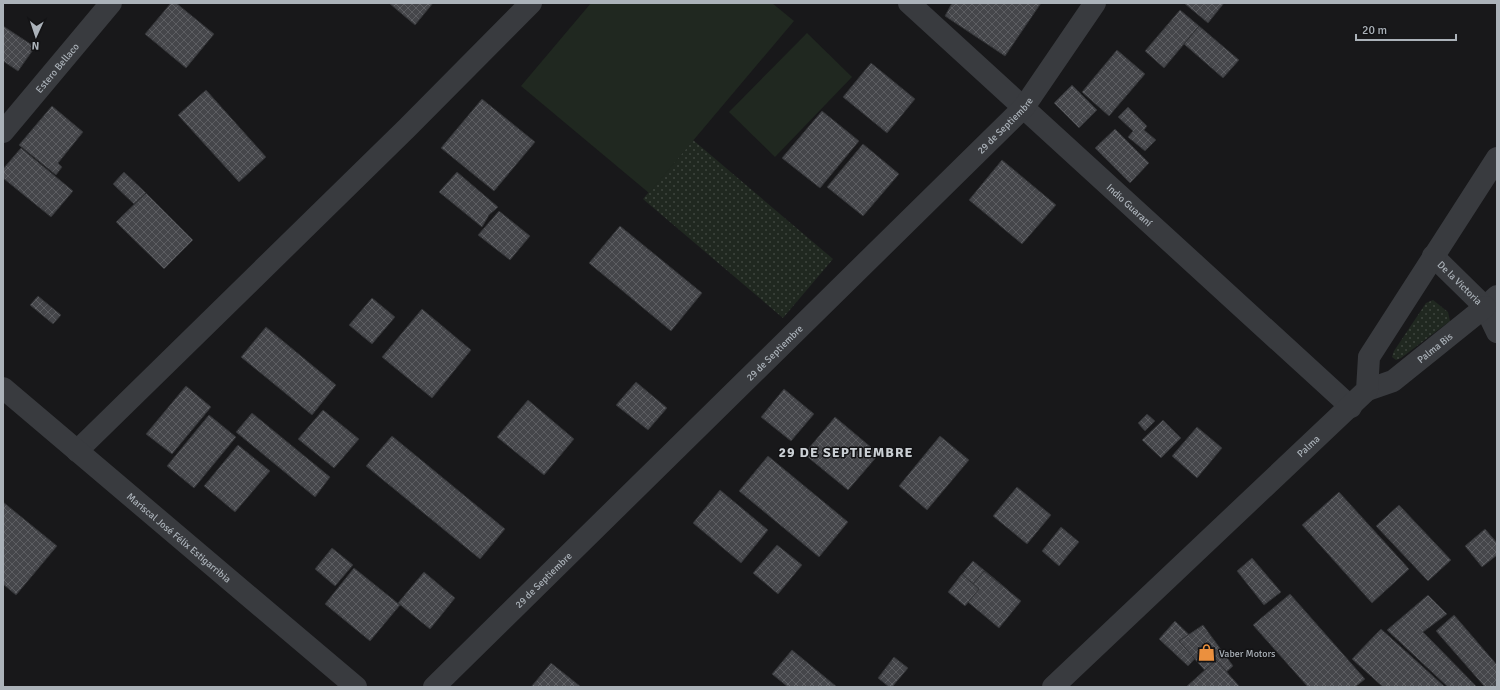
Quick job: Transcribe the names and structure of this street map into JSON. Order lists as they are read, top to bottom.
{
  "streets": {
    "street": [
      "Estero Bellaco",
      "29 de Septiembre",
      "Indio Guaraní",
      "De la Victoria",
      "Palma Bis",
      "Palma",
      "Mariscal José Félix Estigarribia"
    ]
  },
  "crossings": [
    ["29 de Septiembre", "Indio Guaraní"],
    ["Indio Guaraní", "Palma"],
    ["De la Victoria", "Palma Bis"],
    ["Palma Bis", "Palma"]
  ],
  "districts": ["29 DE SEPTIEMBRE"],
  "places": {
    "shop": ["Vaber Motors"]
  },
  "scale_bar": "20 m",
  "north": "bottom"
}
